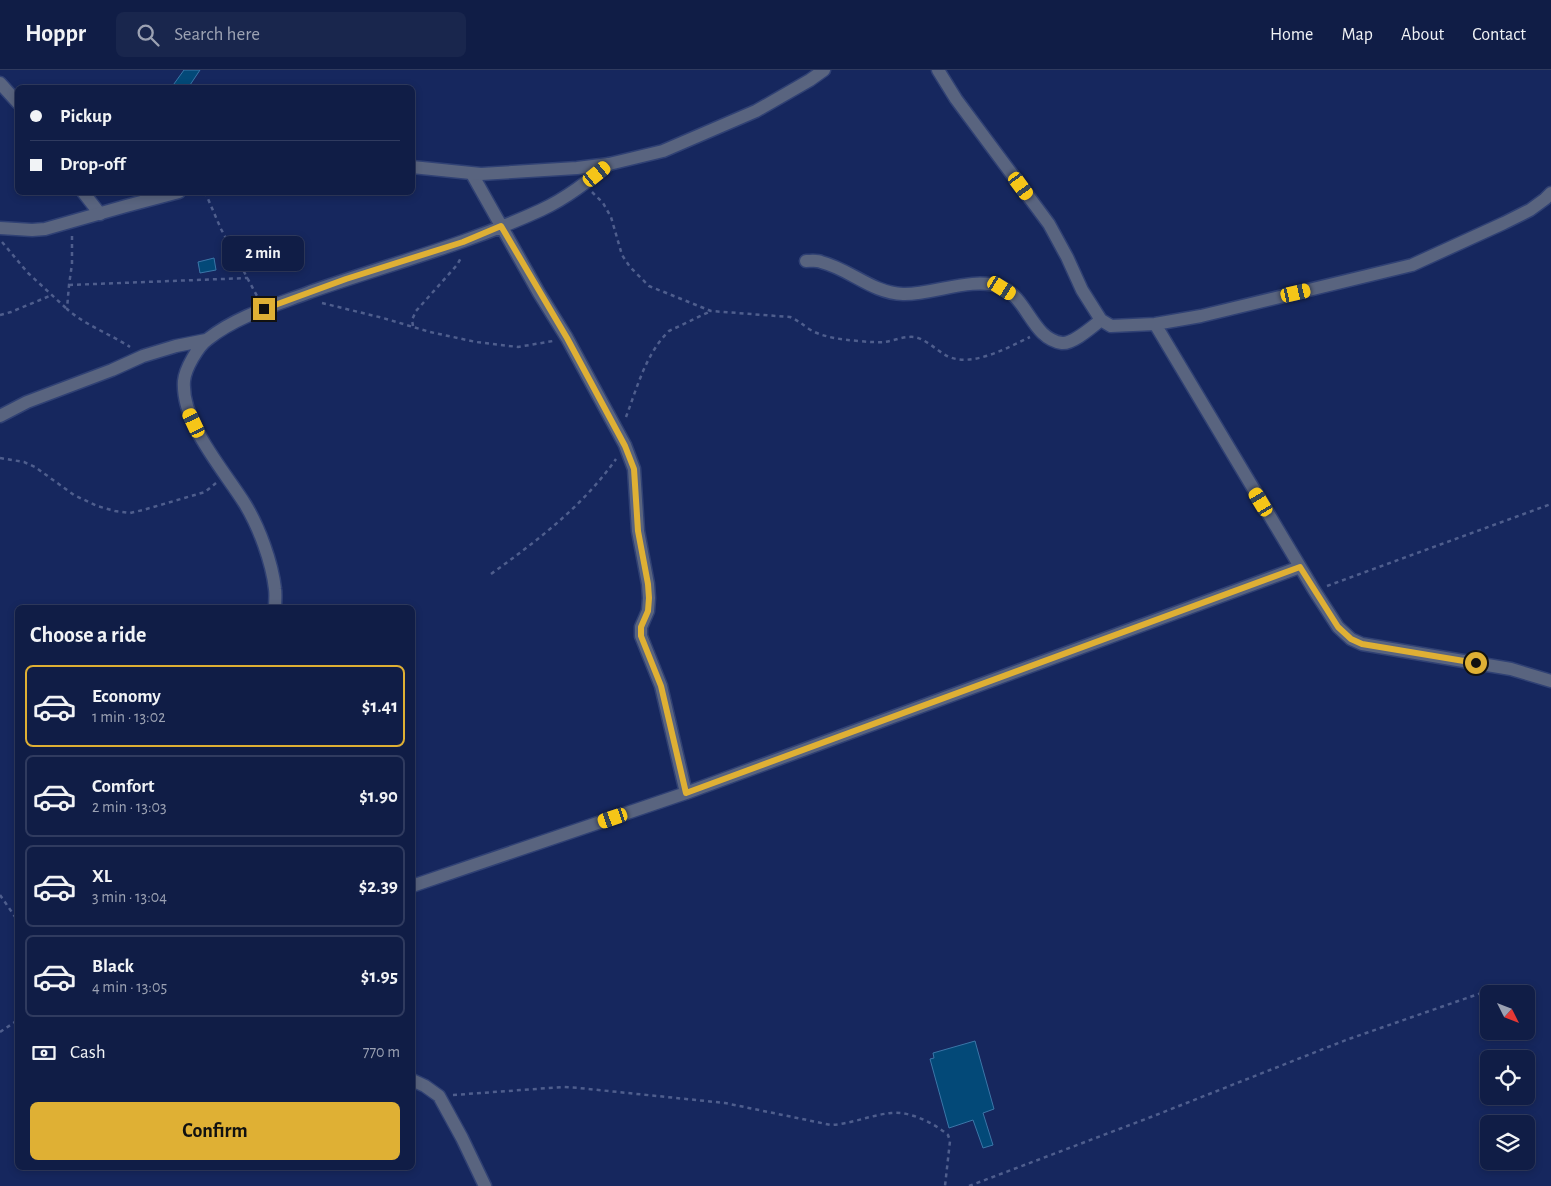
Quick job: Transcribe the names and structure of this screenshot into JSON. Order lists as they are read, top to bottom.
{
  "north": "bottom right",
  "page": {
    "header": "Hoppr",
    "search": "Search here",
    "nav": [
      "Home",
      "Map",
      "About",
      "Contact"
    ],
    "banner": ["Pickup", "Drop-off"],
    "bubble": "2 min",
    "heading": "Choose a ride",
    "list": [
      {
        "name": "Economy",
        "note": "1 min · 13:02",
        "value": "$1.41"
      },
      {
        "name": "Comfort",
        "note": "2 min · 13:03",
        "value": "$1.90"
      },
      {
        "name": "XL",
        "note": "3 min · 13:04",
        "value": "$2.39"
      },
      {
        "name": "Black",
        "note": "4 min · 13:05",
        "value": "$1.95"
      }
    ],
    "pay": ["Cash", "770 m"],
    "buttons": "Confirm"
  }
}
